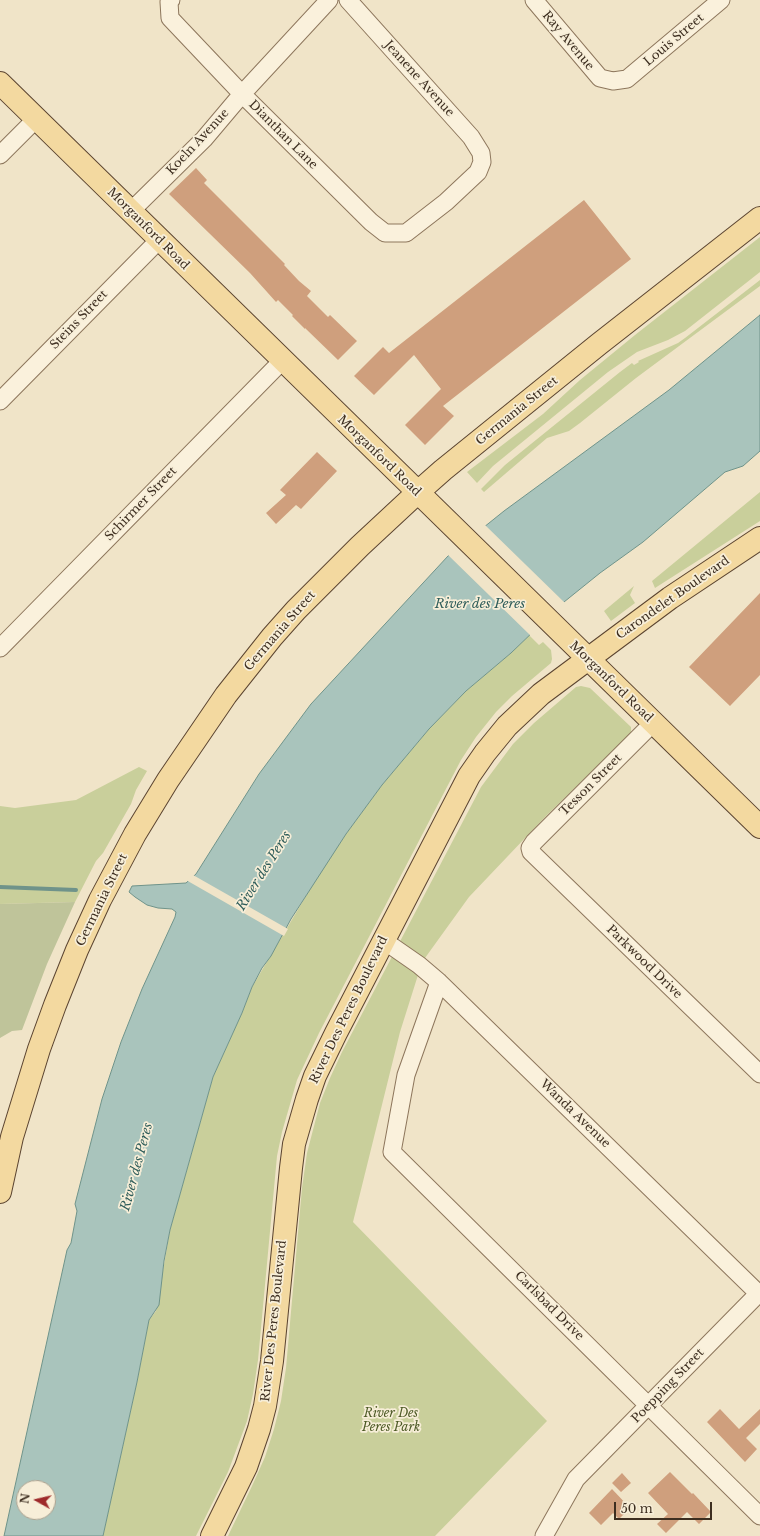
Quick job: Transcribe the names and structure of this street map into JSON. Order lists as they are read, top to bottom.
{
  "streets": {
    "main road": [
      "Morganford Road",
      "Germania Street",
      "Carondelet Boulevard",
      "River Des Peres Boulevard"
    ],
    "street": [
      "Louis Street",
      "Ray Avenue",
      "Jeanene Avenue",
      "Dianthan Lane",
      "Koeln Avenue",
      "Steins Street",
      "Schirmer Street",
      "Tesson Street",
      "Parkwood Drive",
      "Wanda Avenue",
      "Carlsbad Drive",
      "Poepping Street"
    ]
  },
  "crossings": [
    ["Louis Street", "Ray Avenue"],
    ["Jeanene Avenue", "Dianthan Lane"],
    ["Dianthan Lane", "Koeln Avenue"],
    ["Koeln Avenue", "Morganford Road"],
    ["Morganford Road", "Steins Street"],
    ["Morganford Road", "Germania Street"],
    ["Morganford Road", "Schirmer Street"],
    ["Morganford Road", "Carondelet Boulevard"],
    ["Morganford Road", "Tesson Street"],
    ["Morganford Road", "River Des Peres Boulevard"],
    ["Carondelet Boulevard", "River Des Peres Boulevard"],
    ["Tesson Street", "Parkwood Drive"],
    ["River Des Peres Boulevard", "Wanda Avenue"],
    ["Wanda Avenue", "Carlsbad Drive"],
    ["Wanda Avenue", "Poepping Street"],
    ["Carlsbad Drive", "Poepping Street"]
  ],
  "water": ["River des Peres"],
  "parks": ["River Des Peres Park"],
  "scale_bar": "50 m",
  "north": "left"
}
